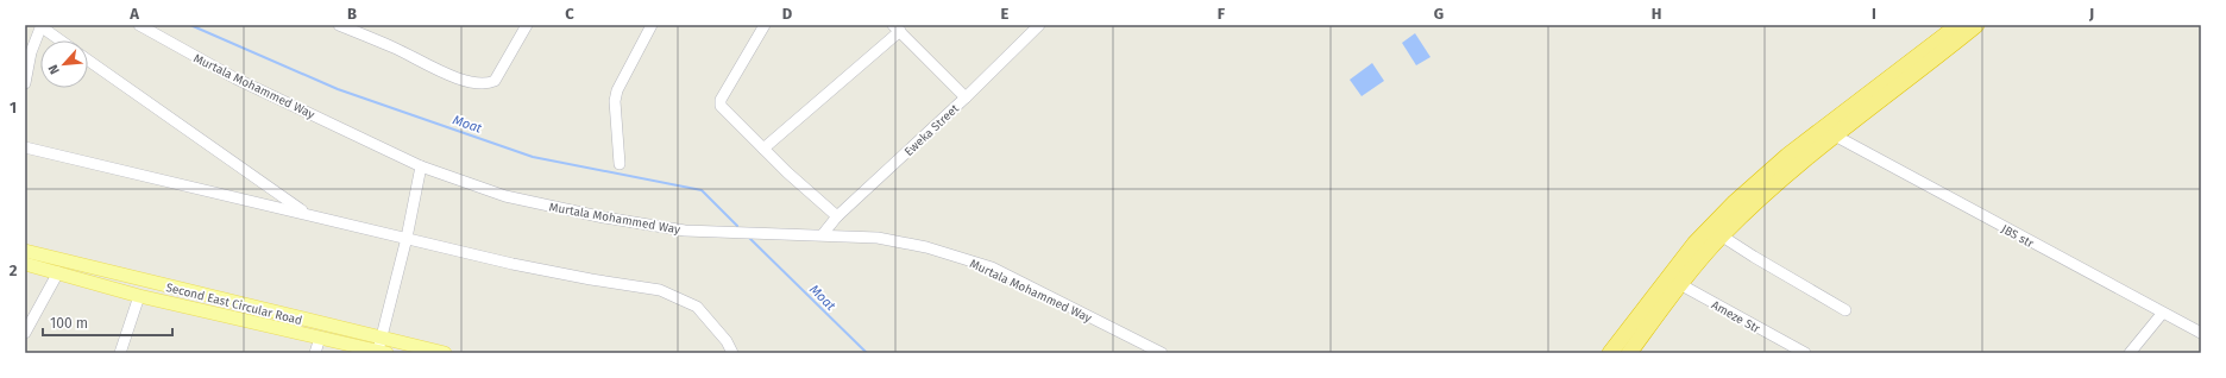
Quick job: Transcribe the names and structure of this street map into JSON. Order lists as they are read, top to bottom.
{
  "streets": {
    "main road": ["Second East Circular Road"],
    "street": [
      "Murtala Mohammed Way",
      "Eweka Street",
      "JBS str",
      "Ameze Str"
    ]
  },
  "crossings": [
    ["Murtala Mohammed Way", "Eweka Street"]
  ],
  "water": ["Moat"],
  "scale_bar": "100 m",
  "north": "bottom left",
  "grid": {
    "columns": [
      "A",
      "B",
      "C",
      "D",
      "E",
      "F",
      "G",
      "H",
      "I",
      "J"
    ],
    "rows": ["1", "2"]
  }
}
